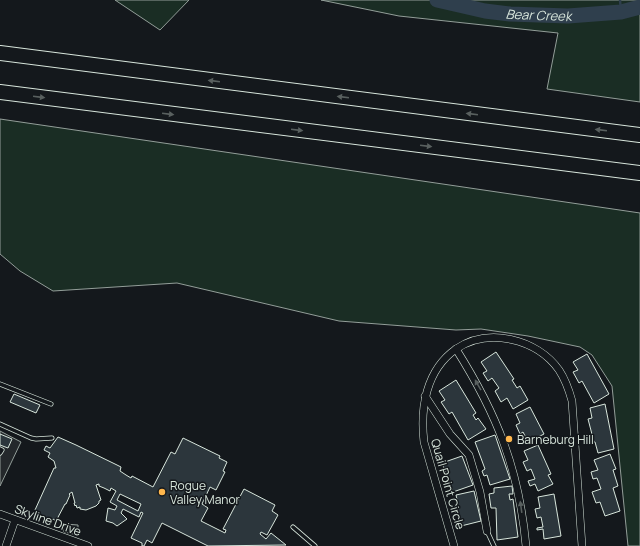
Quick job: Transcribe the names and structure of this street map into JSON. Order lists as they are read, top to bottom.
{
  "streets": {
    "street": ["Quail Point Circle", "Skyline Drive"]
  },
  "water": ["Bear Creek"],
  "places": ["Barneburg Hill", "Rogue Valley Manor"]
}
